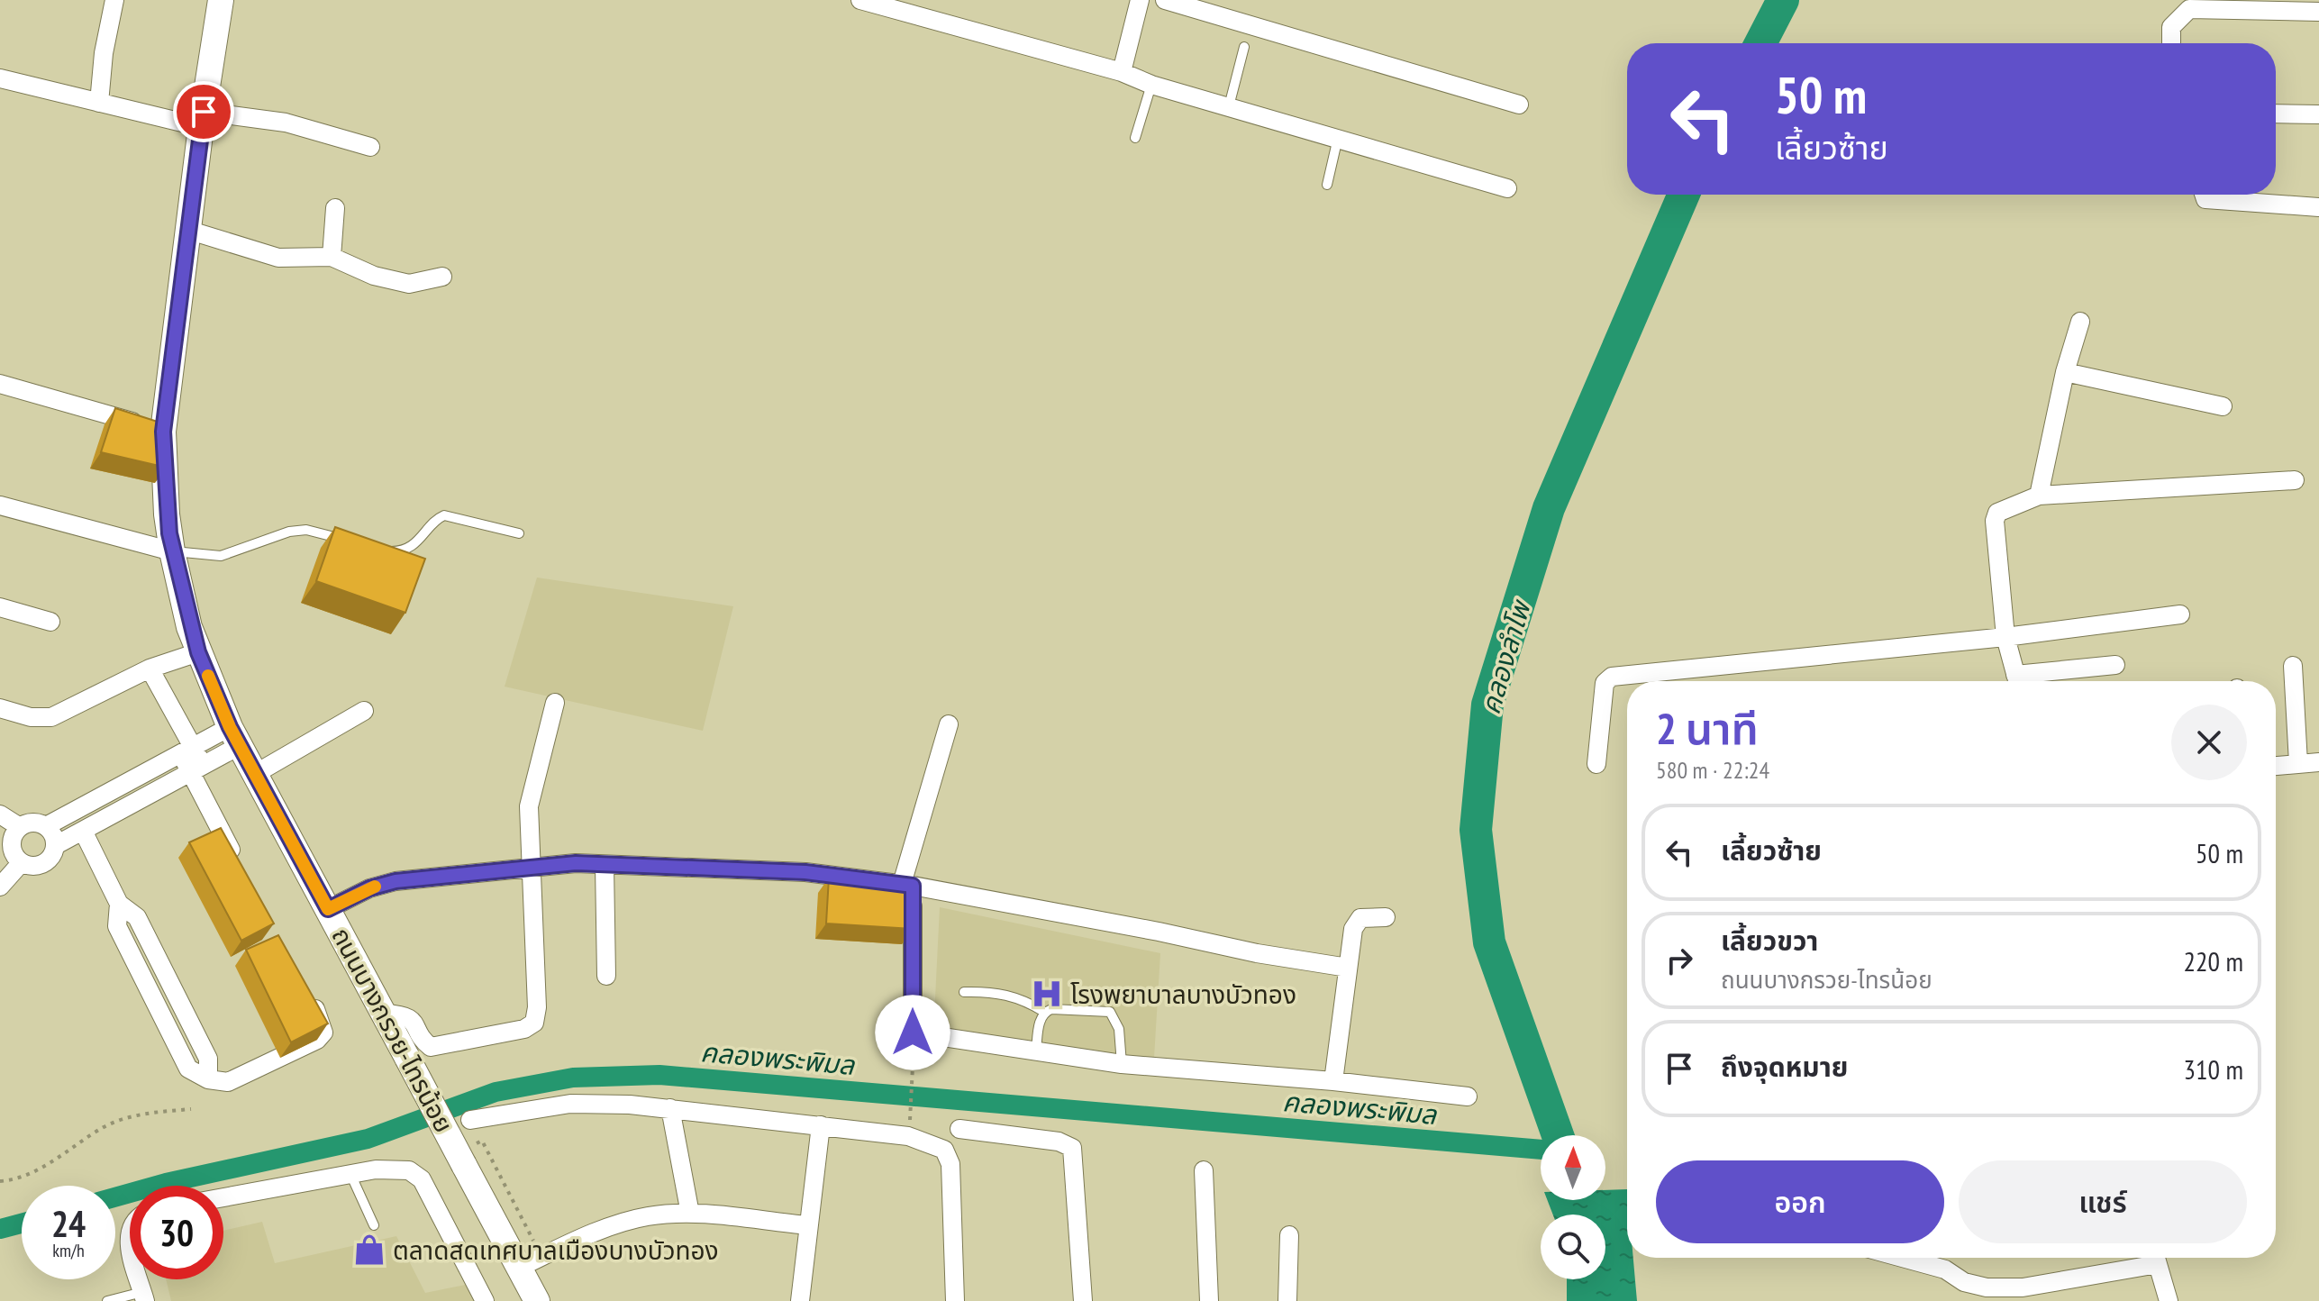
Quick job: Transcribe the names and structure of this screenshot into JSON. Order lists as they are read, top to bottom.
{
  "streets": {
    "main road": ["ถนนบางกรวย-ไทรน้อย"]
  },
  "water": ["คลองลำโพ", "คลองพระพิมล"],
  "places": {
    "hospital": ["โรงพยาบาลบางบัวทอง"],
    "shop": ["ตลาดสดเทศบาลเมืองบางบัวทอง"]
  },
  "north": "top",
  "page": {
    "turn": ["50 m", "เลี้ยวซ้าย"],
    "heading": ["2 นาที", "580 m · 22:24"],
    "list": [
      {
        "name": "เลี้ยวซ้าย",
        "value": "50 m"
      },
      {
        "name": "เลี้ยวขวา",
        "note": "ถนนบางกรวย-ไทรน้อย",
        "value": "220 m"
      },
      {
        "name": "ถึงจุดหมาย",
        "value": "310 m"
      }
    ],
    "buttons": ["ออก", "แชร์"],
    "speed": "24 km/h",
    "limit": "30"
  }
}
